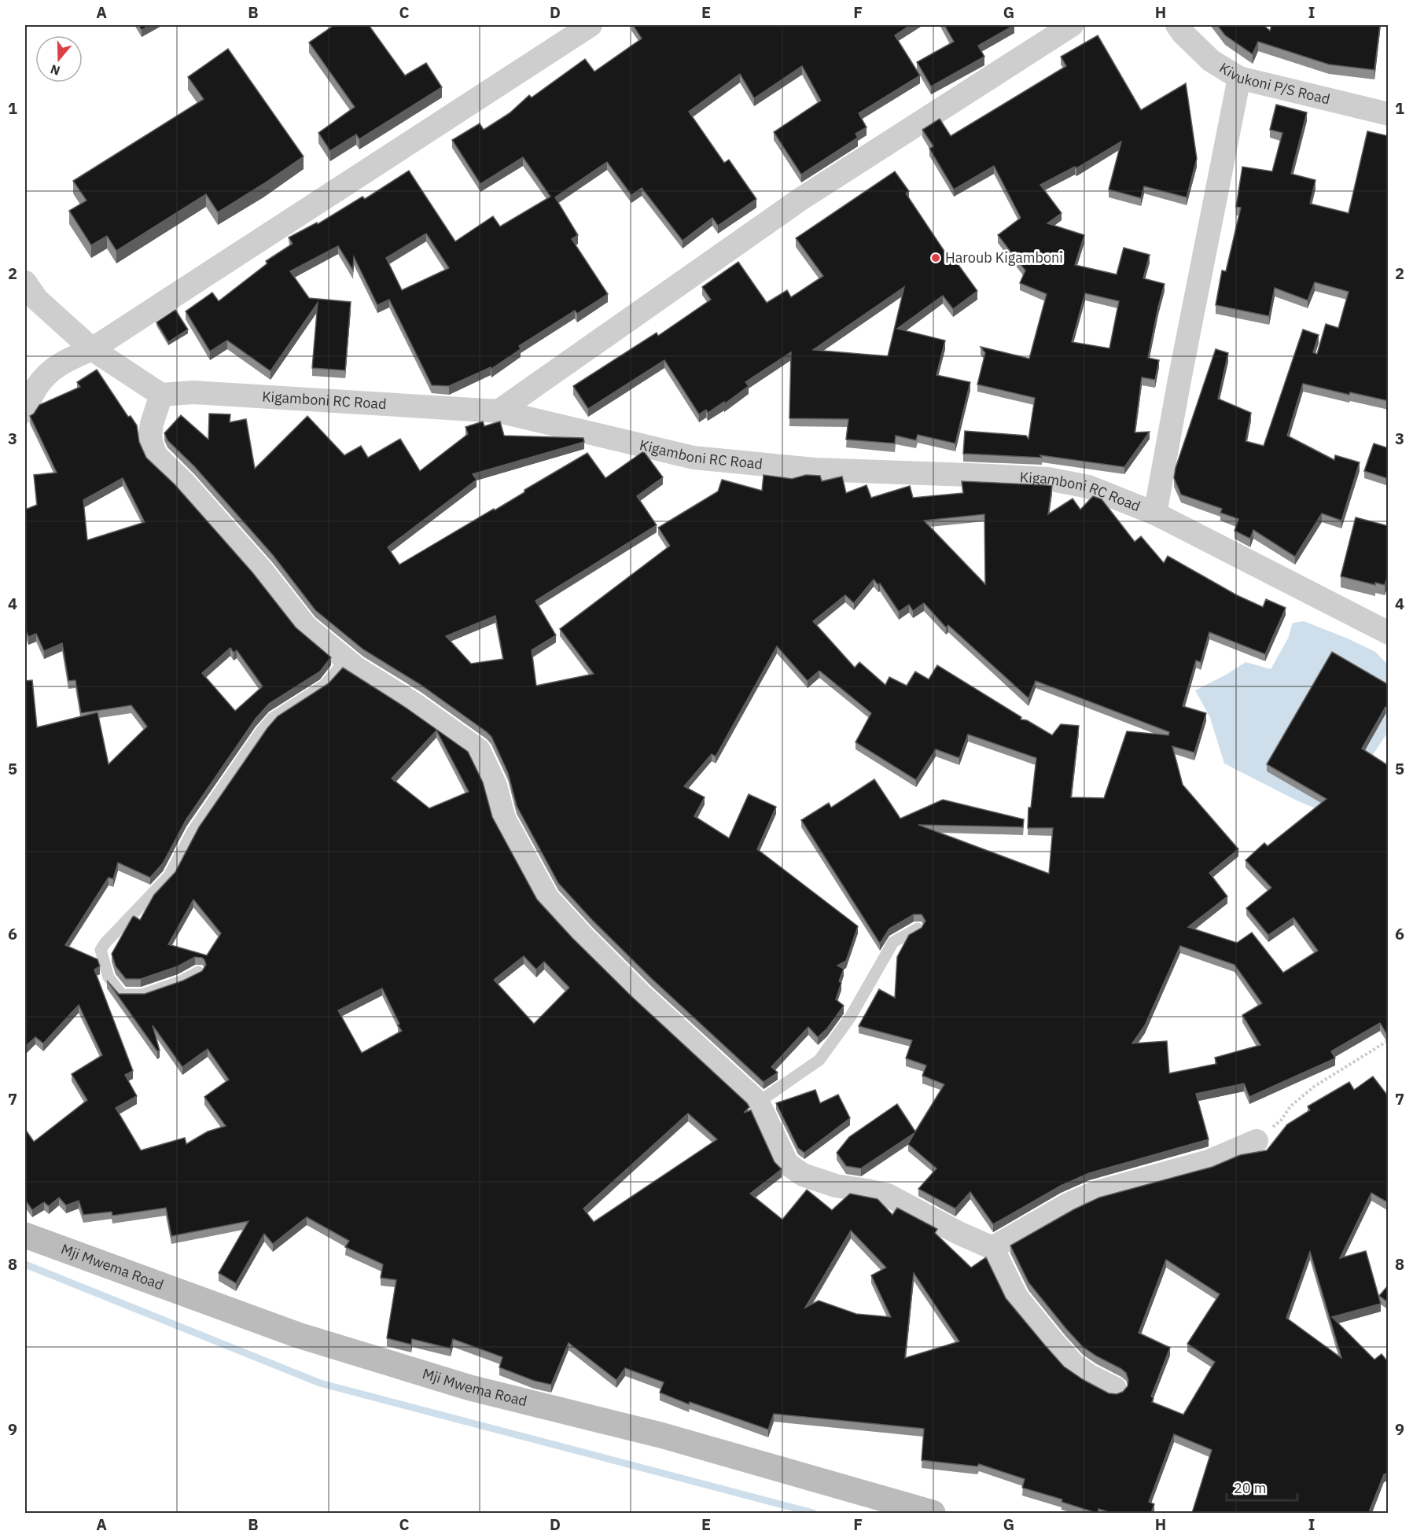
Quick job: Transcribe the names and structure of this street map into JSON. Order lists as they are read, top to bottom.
{
  "streets": {
    "main road": ["Mji Mwema Road"],
    "street": ["Kivukoni P/S Road", "Kigamboni RC Road"]
  },
  "places": ["Haroub Kigamboni"],
  "scale_bar": "20 m",
  "north": "bottom",
  "grid": {
    "columns": [
      "A",
      "B",
      "C",
      "D",
      "E",
      "F",
      "G",
      "H",
      "I"
    ],
    "rows": [
      "1",
      "2",
      "3",
      "4",
      "5",
      "6",
      "7",
      "8",
      "9"
    ]
  }
}
